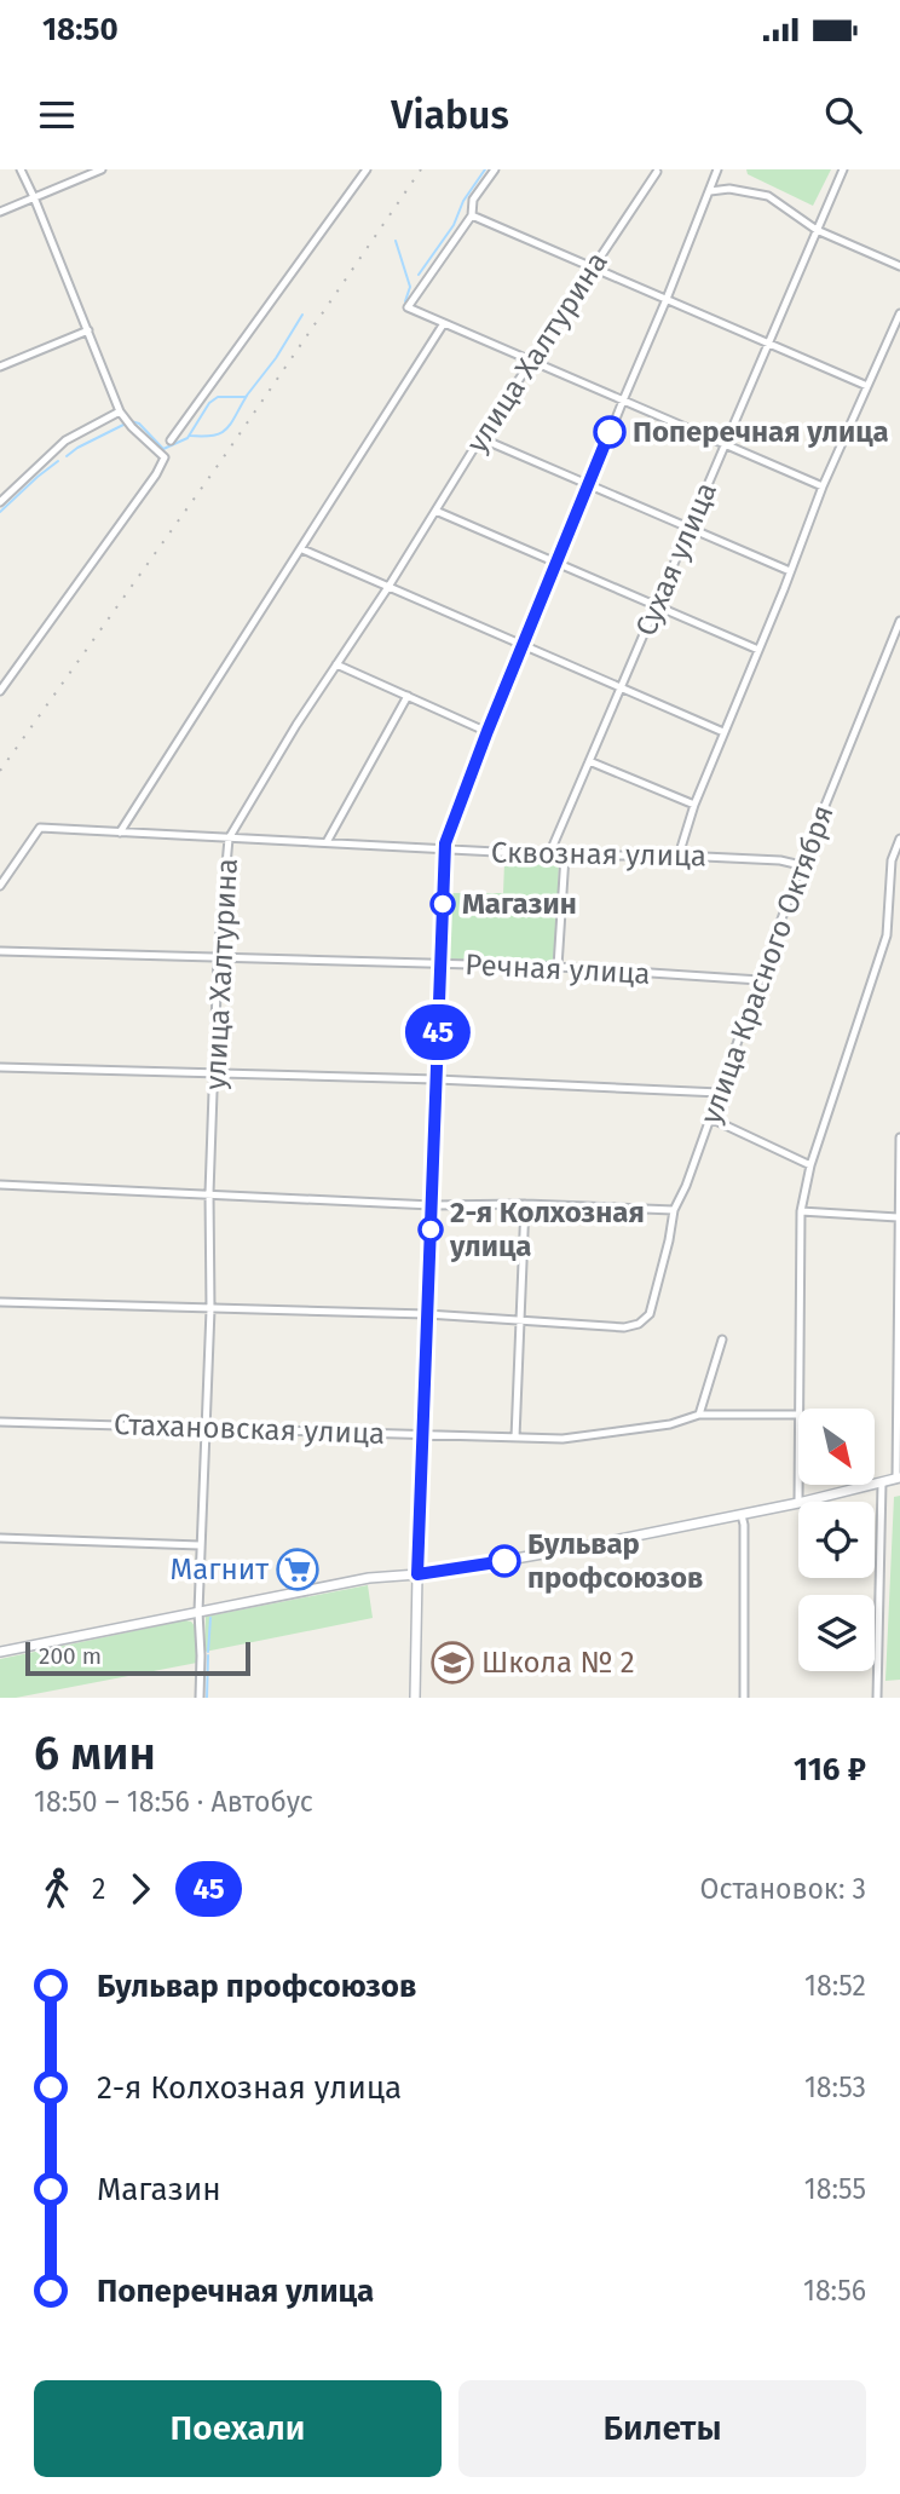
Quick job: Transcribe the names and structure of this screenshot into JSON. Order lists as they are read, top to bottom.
{
  "streets": {
    "street": [
      "улица Халтурина",
      "Сухая улица",
      "Сквозная улица",
      "улица Красного Октября",
      "Речная улица",
      "Стахановская улица"
    ]
  },
  "crossings": [
    ["улица Халтурина", "Сквозная улица"],
    ["улица Халтурина", "Речная улица"],
    ["улица Халтурина", "Стахановская улица"],
    ["Сухая улица", "Сквозная улица"],
    ["Сквозная улица", "улица Красного Октября"],
    ["улица Красного Октября", "Речная улица"]
  ],
  "places": {
    "other": [
      "Поперечная улица",
      "Магазин",
      "2-я Колхозная улица",
      "Бульвар профсоюзов"
    ],
    "supermarket": ["Магнит"],
    "school or university": ["Школа № 2"]
  },
  "lines": ["bus line 45"],
  "scale_bar": "200 m",
  "north": "bottom right",
  "page": {
    "status": "18:50",
    "header": "Viabus",
    "on_map": "45",
    "scale": "200 m",
    "heading": ["6 мин", "18:50 – 18:56 · Автобус", "116 ₽"],
    "legs": ["2", "45", "Остановок: 3"],
    "list": [
      {
        "name": "Бульвар профсоюзов",
        "value": "18:52"
      },
      {
        "name": "2-я Колхозная улица",
        "value": "18:53"
      },
      {
        "name": "Магазин",
        "value": "18:55"
      },
      {
        "name": "Поперечная улица",
        "value": "18:56"
      }
    ],
    "buttons": ["Поехали", "Билеты"]
  }
}
